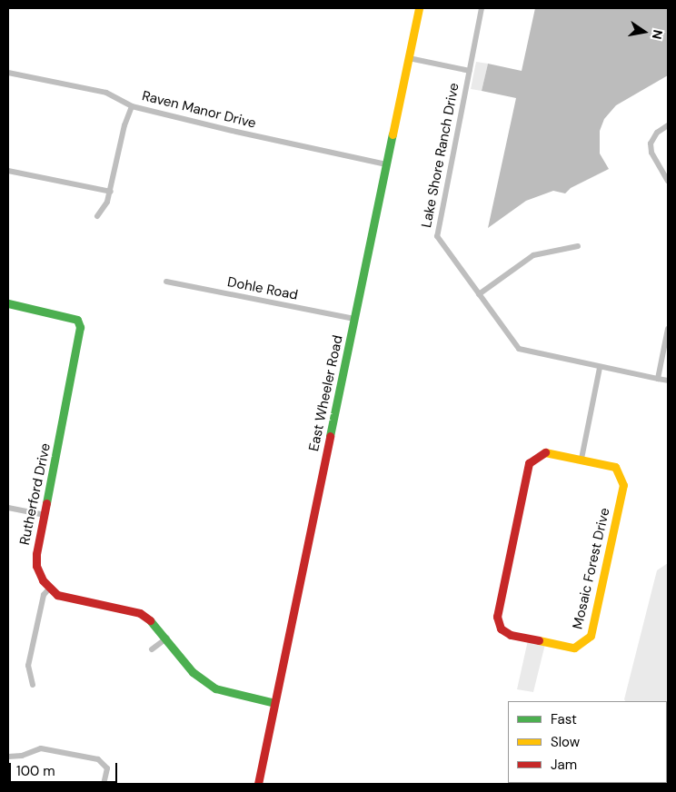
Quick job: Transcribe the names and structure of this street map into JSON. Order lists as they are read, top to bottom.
{
  "streets": {
    "street": [
      "Raven Manor Drive",
      "Lake Shore Ranch Drive",
      "Dohle Road",
      "East Wheeler Road",
      "Rutherford Drive",
      "Mosaic Forest Drive"
    ]
  },
  "crossings": [
    ["Raven Manor Drive", "East Wheeler Road"],
    ["Dohle Road", "East Wheeler Road"]
  ],
  "legend": ["Fast", "Slow", "Jam"],
  "scale_bar": "100 m",
  "north": "right"
}
